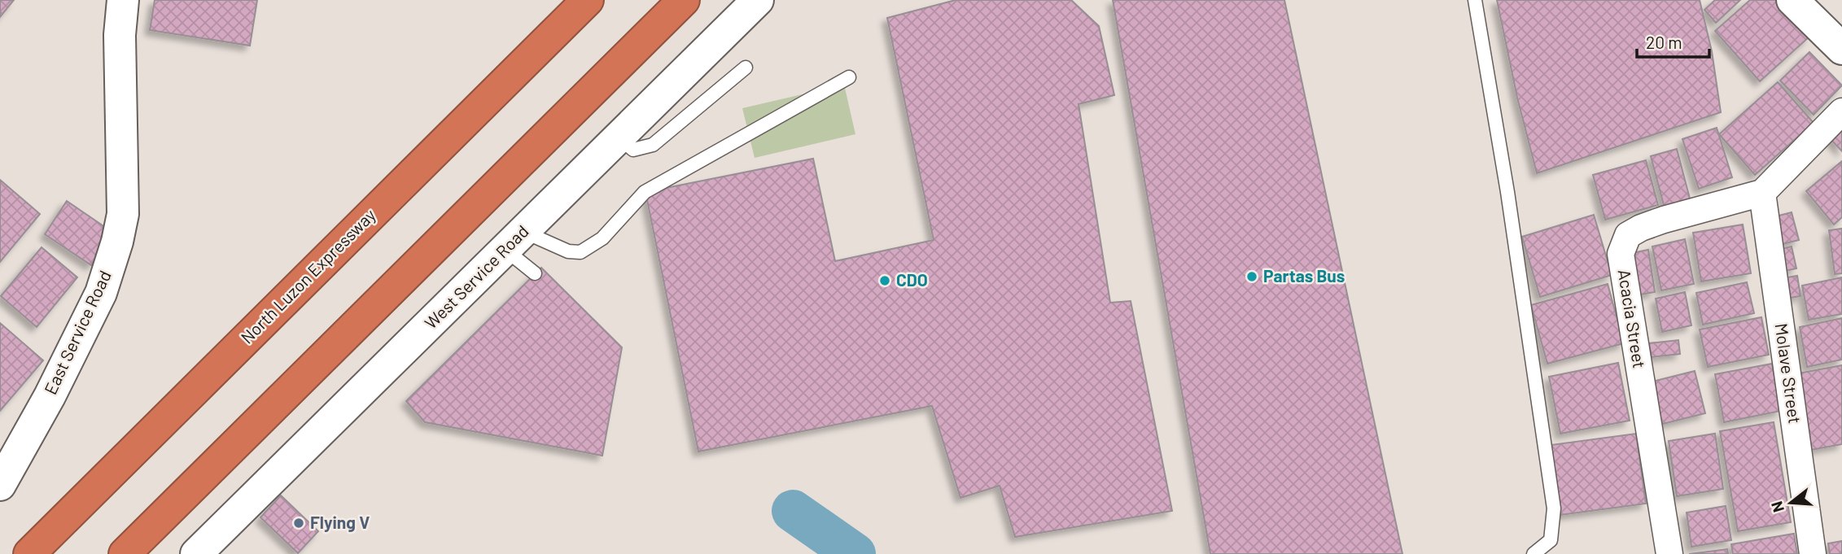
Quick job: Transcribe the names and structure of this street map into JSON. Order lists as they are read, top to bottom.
{
  "streets": {
    "highway": ["North Luzon Expressway"],
    "street": [
      "West Service Road",
      "Acacia Street",
      "East Service Road",
      "Molave Street"
    ]
  },
  "crossings": [
    ["Acacia Street", "Molave Street"]
  ],
  "places": ["Partas Bus", "CDO", "Flying V"],
  "scale_bar": "20 m",
  "north": "left"
}
